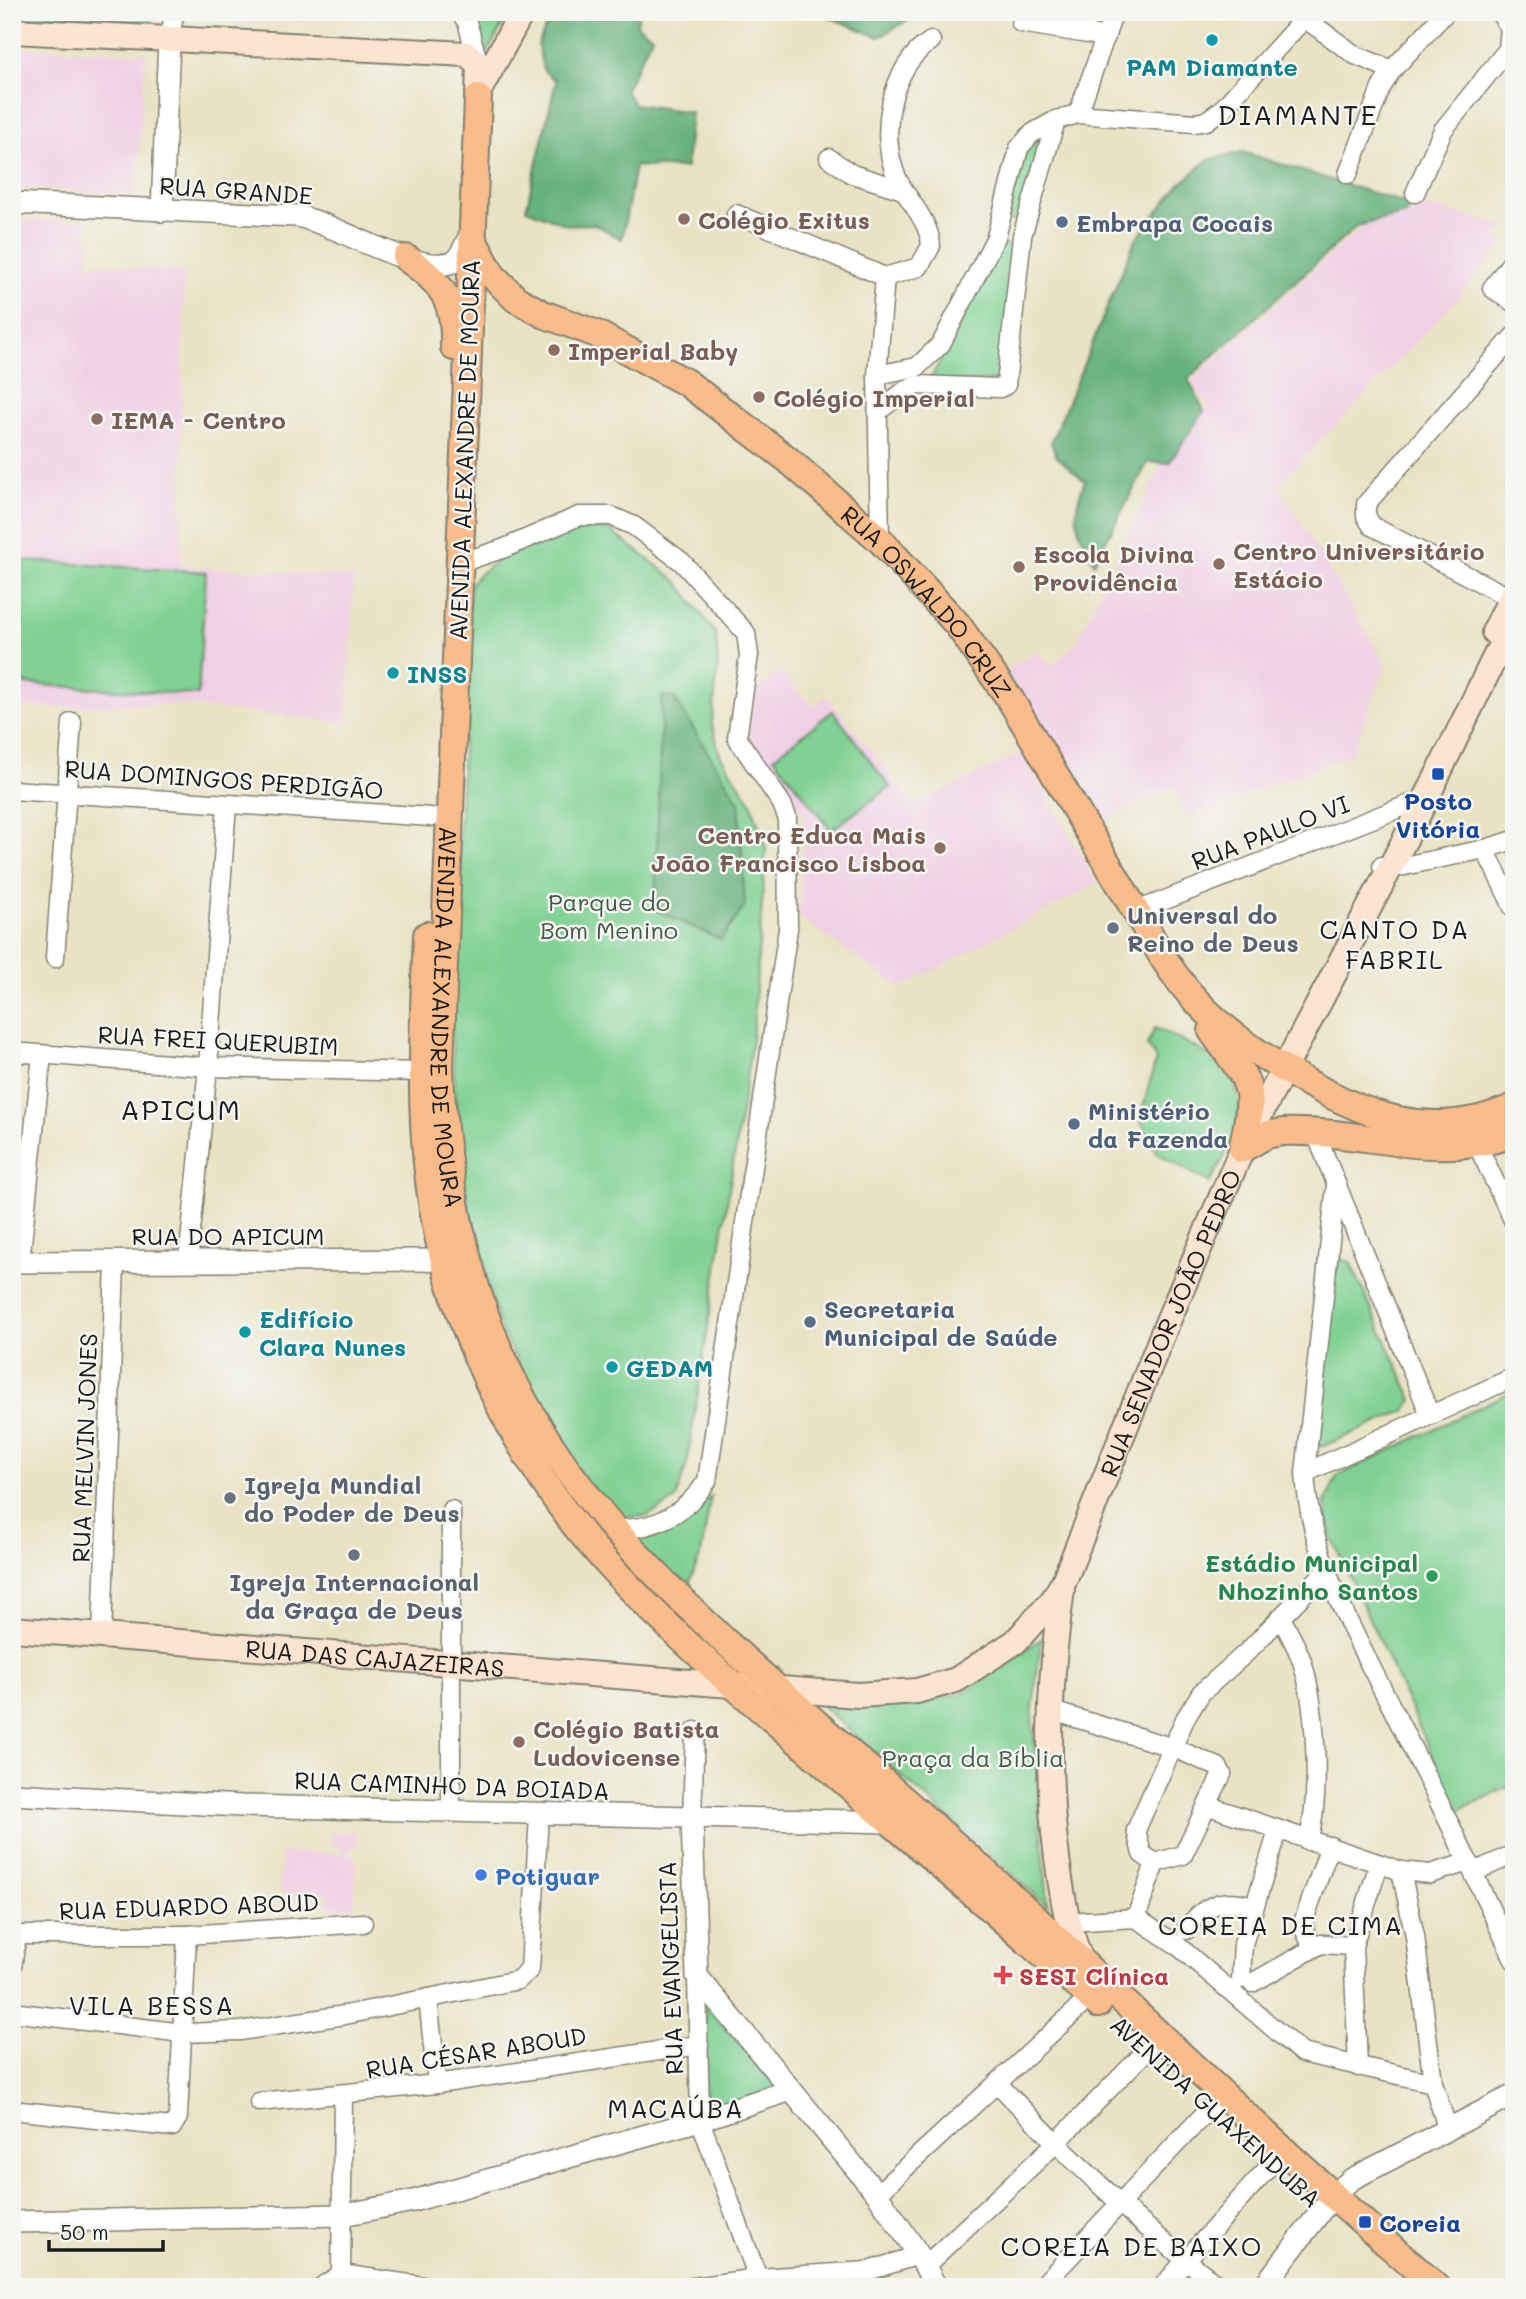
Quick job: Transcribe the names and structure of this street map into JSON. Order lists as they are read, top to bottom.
{
  "streets": {
    "main road": [
      "AVENIDA ALEXANDRE DE MOURA",
      "RUA OSWALDO CRUZ",
      "RUA SENADOR JOÃO PEDRO",
      "RUA DAS CAJAZEIRAS",
      "AVENIDA GUAXENDUBA"
    ],
    "street": [
      "RUA GRANDE",
      "RUA DOMINGOS PERDIGÃO",
      "RUA PAULO VI",
      "RUA FREI QUERUBIM",
      "RUA DO APICUM",
      "RUA MELVIN JONES",
      "RUA CAMINHO DA BOIADA",
      "RUA EDUARDO ABOUD",
      "RUA EVANGELISTA",
      "RUA CÉSAR ABOUD"
    ]
  },
  "crossings": [
    ["RUA GRANDE", "AVENIDA ALEXANDRE DE MOURA"],
    ["RUA GRANDE", "RUA OSWALDO CRUZ"],
    ["AVENIDA ALEXANDRE DE MOURA", "RUA OSWALDO CRUZ"],
    ["AVENIDA ALEXANDRE DE MOURA", "RUA DOMINGOS PERDIGÃO"],
    ["AVENIDA ALEXANDRE DE MOURA", "RUA FREI QUERUBIM"],
    ["AVENIDA ALEXANDRE DE MOURA", "RUA DO APICUM"],
    ["AVENIDA ALEXANDRE DE MOURA", "RUA SENADOR JOÃO PEDRO"],
    ["AVENIDA ALEXANDRE DE MOURA", "RUA DAS CAJAZEIRAS"],
    ["AVENIDA ALEXANDRE DE MOURA", "AVENIDA GUAXENDUBA"],
    ["RUA OSWALDO CRUZ", "RUA PAULO VI"],
    ["RUA OSWALDO CRUZ", "RUA SENADOR JOÃO PEDRO"],
    ["RUA DO APICUM", "RUA MELVIN JONES"],
    ["RUA SENADOR JOÃO PEDRO", "RUA DAS CAJAZEIRAS"],
    ["RUA SENADOR JOÃO PEDRO", "AVENIDA GUAXENDUBA"],
    ["RUA MELVIN JONES", "RUA DAS CAJAZEIRAS"],
    ["RUA DAS CAJAZEIRAS", "AVENIDA GUAXENDUBA"],
    ["RUA CAMINHO DA BOIADA", "RUA EVANGELISTA"],
    ["RUA CAMINHO DA BOIADA", "AVENIDA GUAXENDUBA"],
    ["RUA EVANGELISTA", "RUA CÉSAR ABOUD"]
  ],
  "districts": [
    "DIAMANTE",
    "CANTO DA FABRIL",
    "APICUM",
    "COREIA DE CIMA",
    "VILA BESSA",
    "MACAÚBA",
    "COREIA DE BAIXO"
  ],
  "parks": ["Parque do Bom Menino", "Praça da Bíblia"],
  "places": {
    "other": [
      "PAM Diamante",
      "Colégio Exitus",
      "Embrapa Cocais",
      "Imperial Baby",
      "Colégio Imperial",
      "IEMA - Centro",
      "Centro Universitário Estácio",
      "Escola Divina Providência",
      "INSS",
      "Centro Educa Mais João Francisco Lisboa",
      "Universal do Reino de Deus",
      "Ministério da Fazenda",
      "Secretaria Municipal de Saúde",
      "Edifício Clara Nunes",
      "GEDAM",
      "Igreja Mundial do Poder de Deus",
      "Igreja Internacional da Graça de Deus",
      "Estádio Municipal Nhozinho Santos",
      "Colégio Batista Ludovicense",
      "Potiguar"
    ],
    "transit": ["Posto Vitória", "Coreia"],
    "health": ["SESI Clínica"]
  },
  "scale_bar": "50 m"
}
